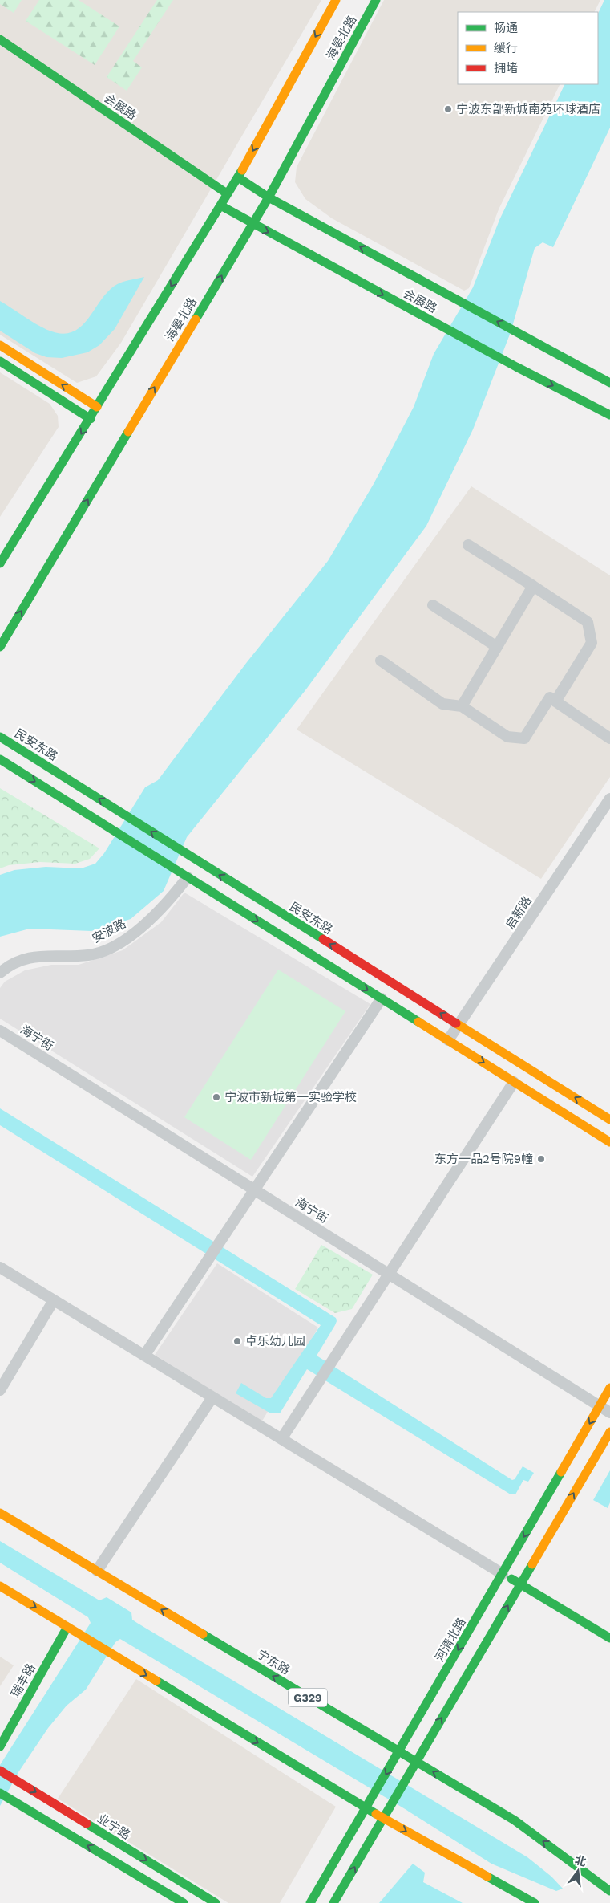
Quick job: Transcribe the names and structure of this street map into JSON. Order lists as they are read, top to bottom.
{
  "streets": {
    "main road": [
      "海晏北路",
      "会展路",
      "民安东路",
      "河清北路",
      "宁东路",
      "瑞丰路",
      "G329",
      "业宁路"
    ],
    "street": ["启新路", "安波路", "海宁街"]
  },
  "crossings": [
    ["海晏北路", "会展路"],
    ["民安东路", "启新路"],
    ["海宁街", "河清北路"],
    ["河清北路", "宁东路"]
  ],
  "places": [
    "宁波东部新城南苑环球酒店",
    "宁波市新城第一实验学校",
    "东方一品2号院9幢",
    "卓乐幼儿园"
  ],
  "legend": ["畅通", "缓行", "拥堵"],
  "north": "top"
}
